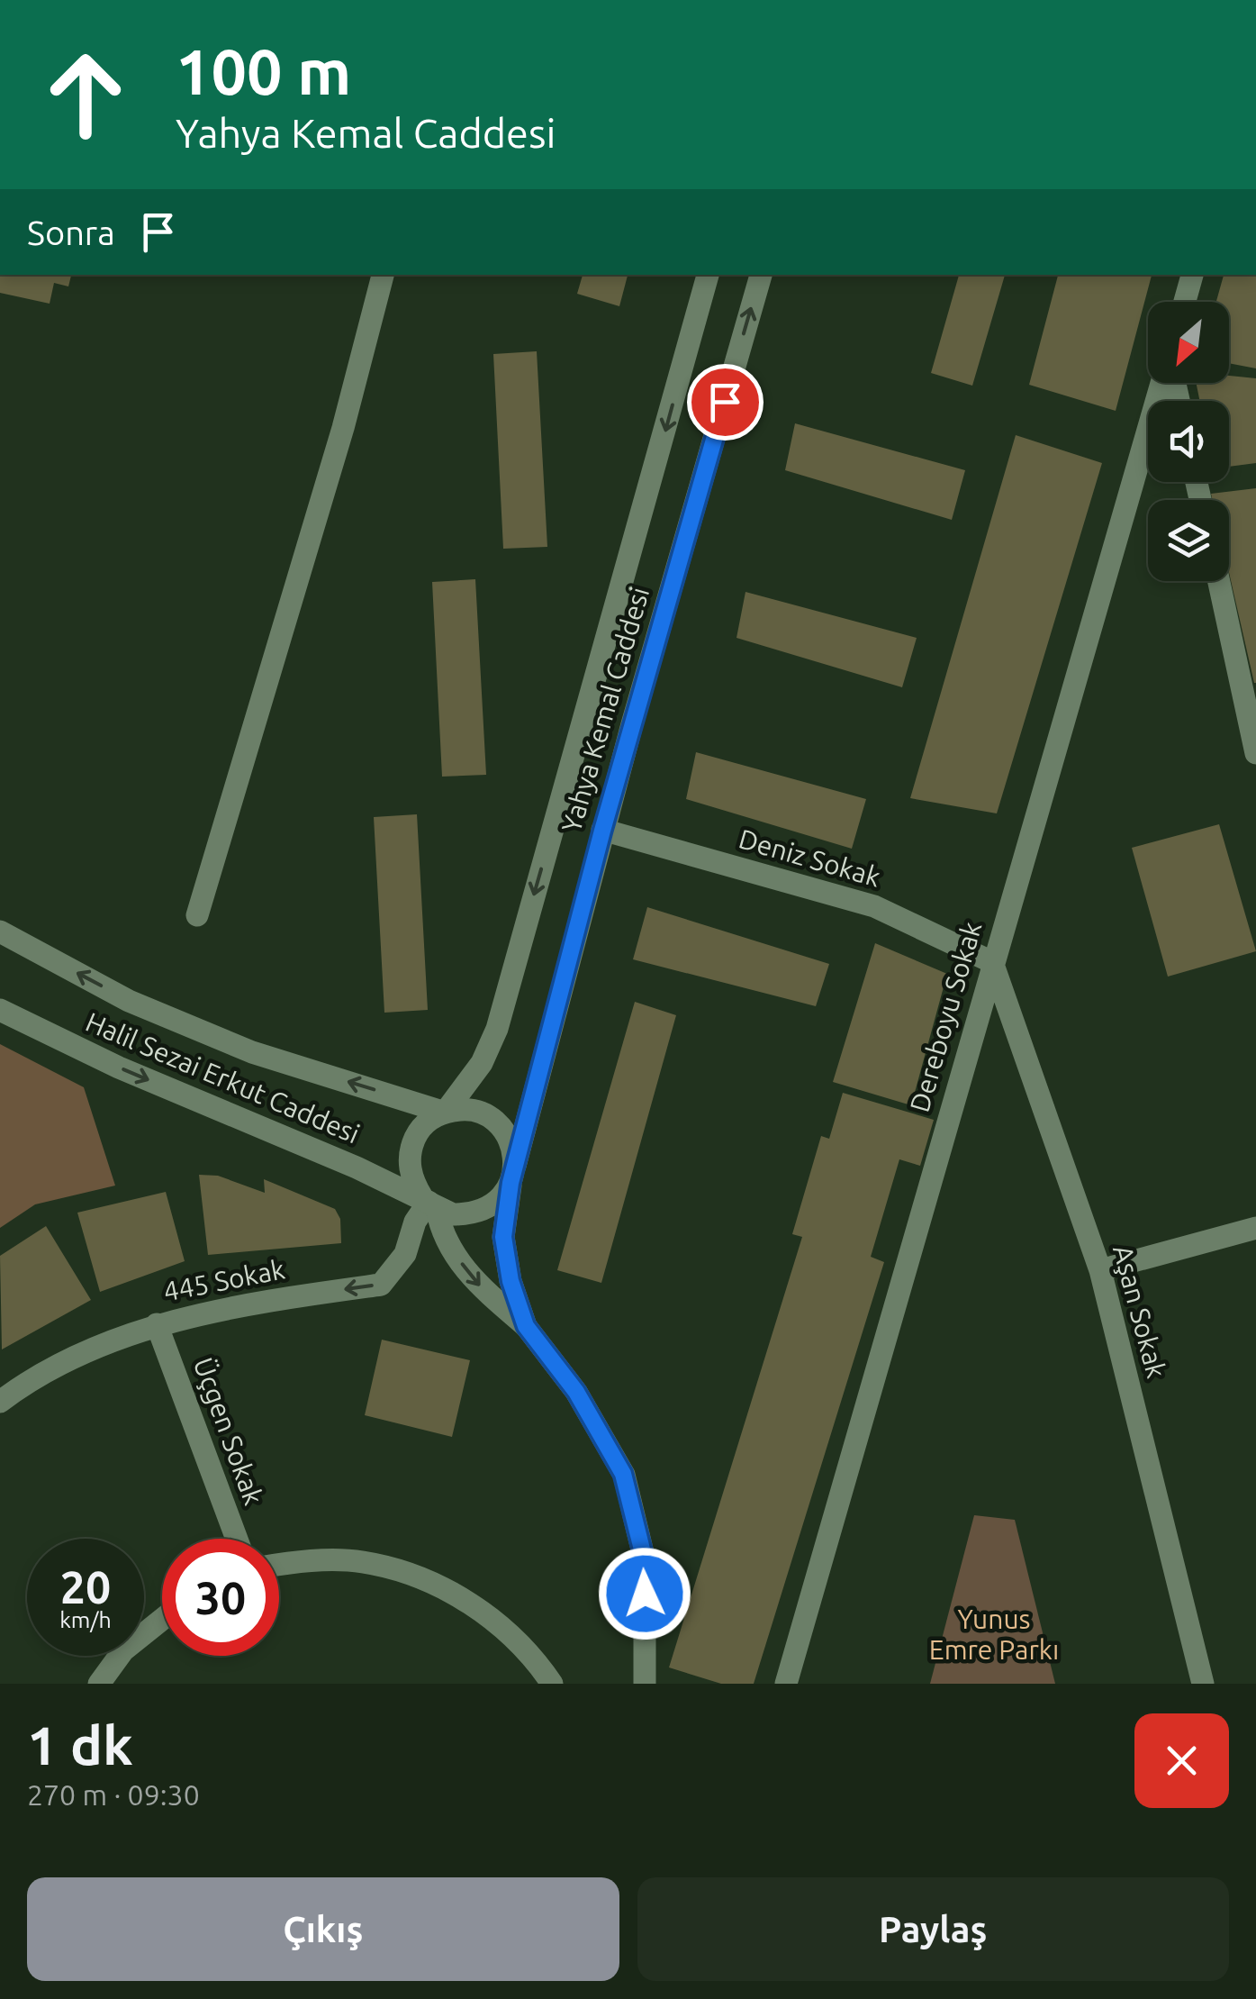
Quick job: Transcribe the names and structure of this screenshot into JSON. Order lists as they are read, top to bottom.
{
  "streets": {
    "street": [
      "Yahya Kemal Caddesi",
      "Deniz Sokak",
      "Dereboyu Sokak",
      "Halil Sezai Erkut Caddesi",
      "445 Sokak",
      "Aşan Sokak",
      "Üçgen Sokak"
    ]
  },
  "crossings": [
    ["Yahya Kemal Caddesi", "Deniz Sokak"],
    ["Yahya Kemal Caddesi", "Halil Sezai Erkut Caddesi"],
    ["Yahya Kemal Caddesi", "445 Sokak"],
    ["Deniz Sokak", "Dereboyu Sokak"],
    ["Deniz Sokak", "Aşan Sokak"],
    ["Dereboyu Sokak", "Aşan Sokak"],
    ["Halil Sezai Erkut Caddesi", "445 Sokak"],
    ["445 Sokak", "Üçgen Sokak"]
  ],
  "one_way": ["445 Sokak"],
  "parks": ["Yunus Emre Parkı"],
  "north": "bottom left",
  "page": {
    "turn": ["100 m", "Yahya Kemal Caddesi"],
    "then": "Sonra",
    "speed": "20 km/h",
    "limit": "30",
    "heading": ["1 dk", "270 m · 09:30"],
    "buttons": ["Çıkış", "Paylaş"]
  }
}
